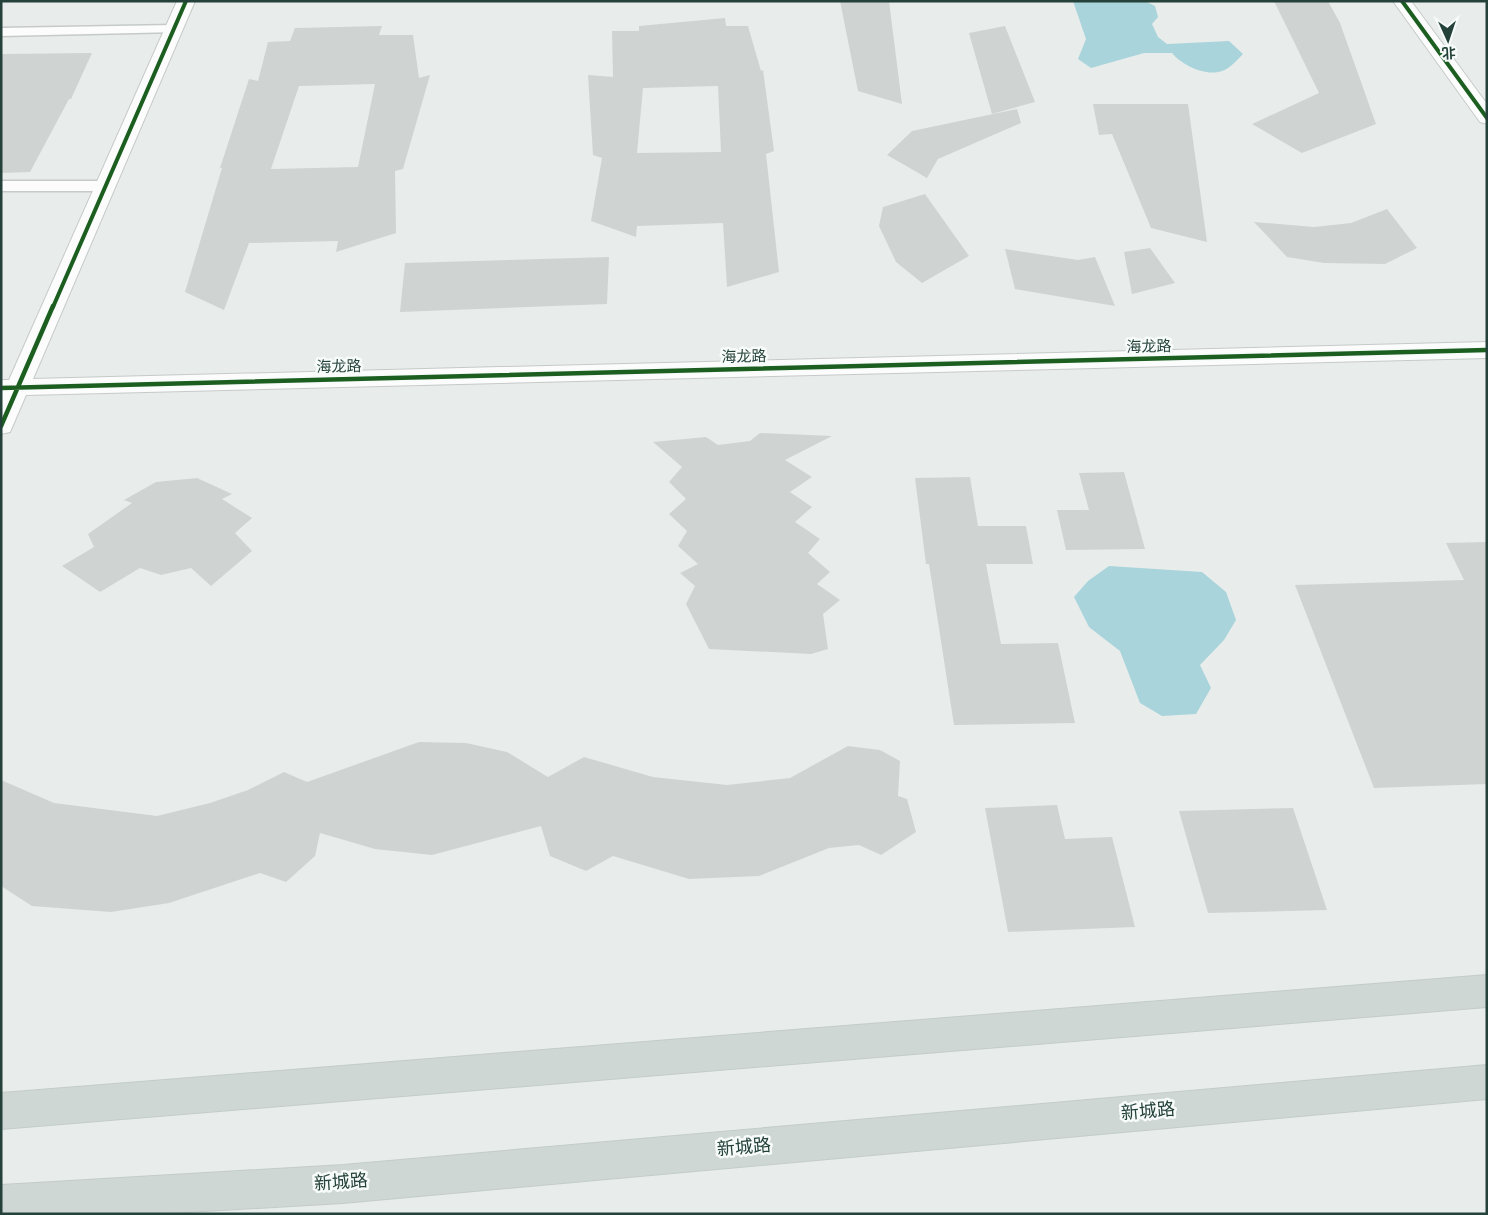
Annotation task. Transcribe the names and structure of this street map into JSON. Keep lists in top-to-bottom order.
{
  "streets": {
    "main road": ["新城路"],
    "street": ["海龙路"]
  },
  "north": "bottom"
}
